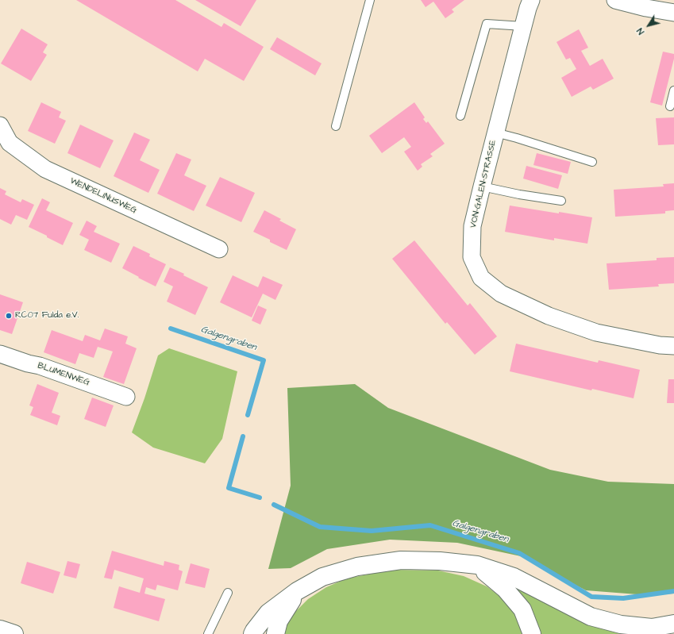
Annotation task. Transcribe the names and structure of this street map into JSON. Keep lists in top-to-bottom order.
{
  "streets": {
    "street": ["VON-GALEN-STRASSE", "WENDELINUSWEG", "BLUMENWEG"]
  },
  "water": ["Galgengraben"],
  "places": ["RC07 Fulda e.V."],
  "north": "bottom left"
}
